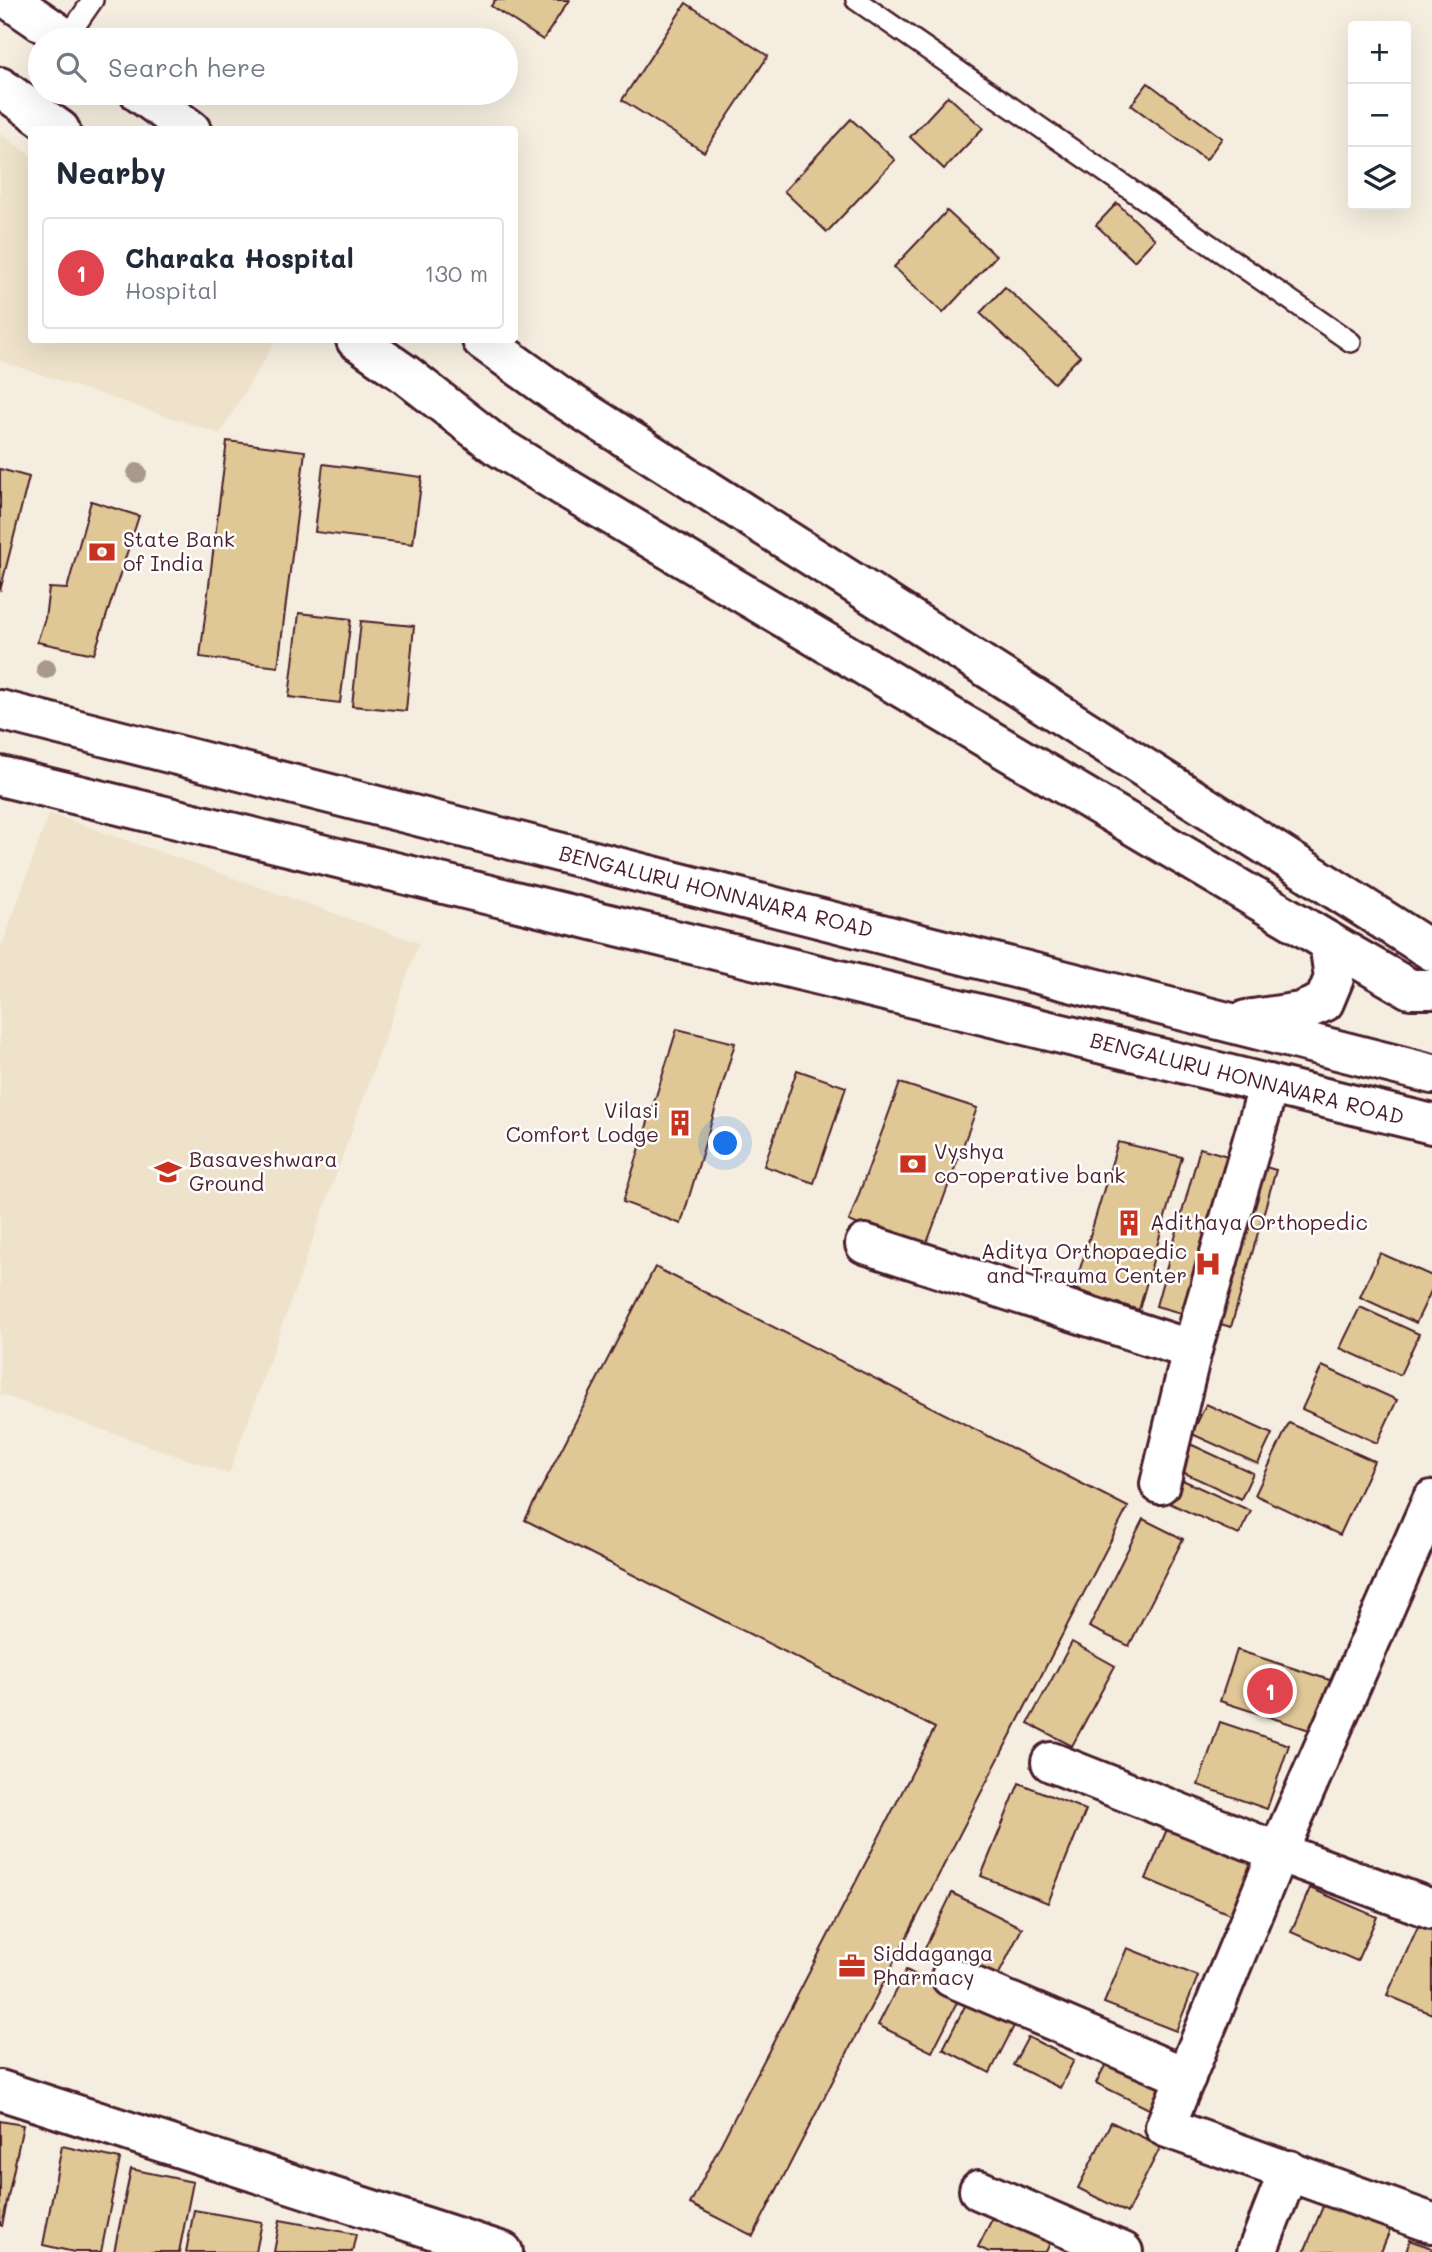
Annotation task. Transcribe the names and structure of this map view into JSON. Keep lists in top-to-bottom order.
{
  "streets": {
    "main road": ["BENGALURU HONNAVARA ROAD"]
  },
  "places": {
    "bank": ["State Bank of India", "Vyshya co-operative bank"],
    "building": ["Vilasi Comfort Lodge", "Adithaya Orthopedic"],
    "school or university": ["Basaveshwara Ground"],
    "hospital": ["Aditya Orthopaedic and Trauma Center"],
    "office": ["Siddaganga Pharmacy"]
  },
  "page": {
    "map_buttons": ["+", "−"],
    "search": "Search here",
    "heading": "Nearby",
    "list": [
      {
        "mark": "1",
        "name": "Charaka Hospital",
        "note": "Hospital",
        "value": "130 m"
      }
    ],
    "pins": "1"
  }
}
